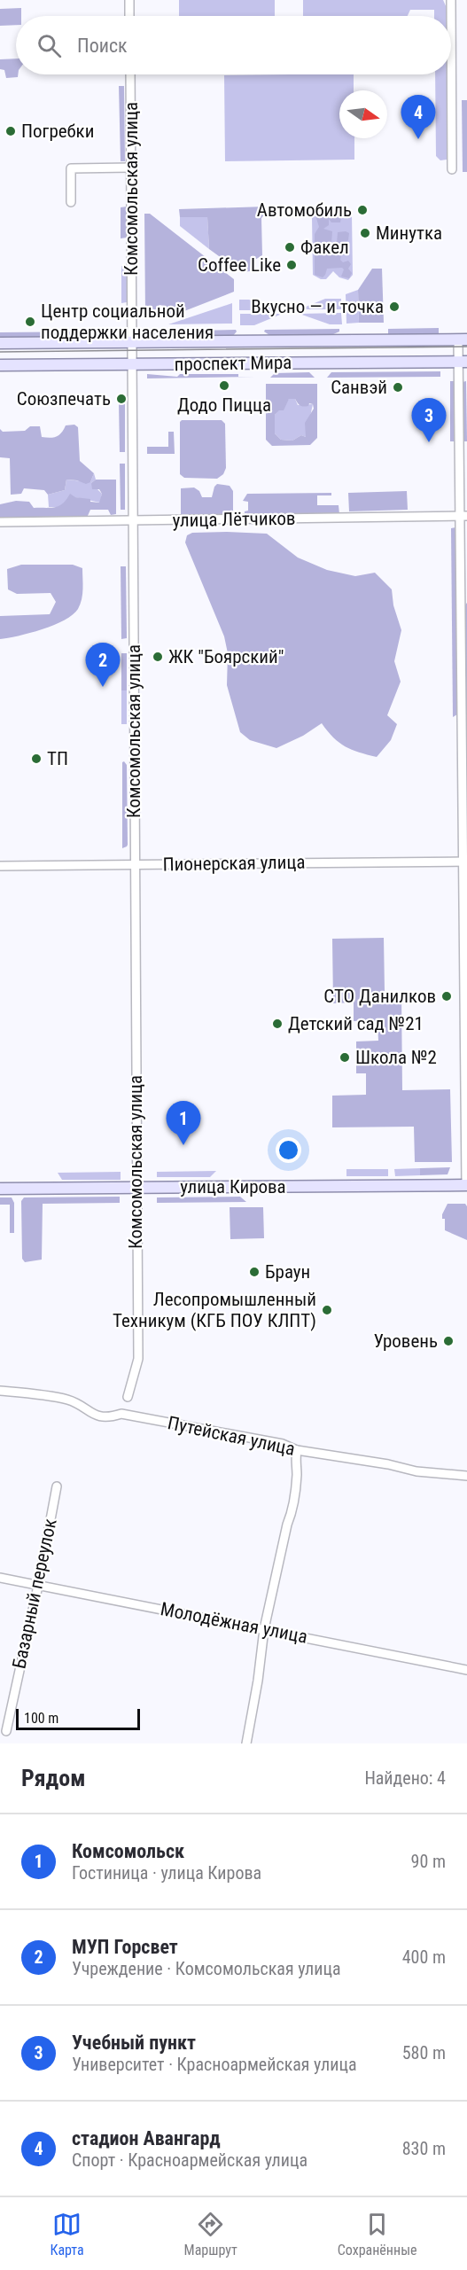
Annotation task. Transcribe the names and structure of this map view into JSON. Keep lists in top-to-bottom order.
{
  "streets": {
    "main road": ["проспект Мира", "улица Кирова"],
    "street": [
      "Комсомольская улица",
      "улица Лётчиков",
      "Пионерская улица",
      "Путейская улица",
      "Базарный переулок",
      "Молодёжная улица"
    ]
  },
  "crossings": [
    ["Комсомольская улица", "проспект Мира"],
    ["Комсомольская улица", "улица Лётчиков"],
    ["Комсомольская улица", "Пионерская улица"],
    ["Комсомольская улица", "улица Кирова"],
    ["Базарный переулок", "Молодёжная улица"]
  ],
  "places": [
    "Погребки",
    "Автомобиль",
    "Минутка",
    "Факел",
    "Coffee Like",
    "Вкусно — и точка",
    "Центр социальной поддержки населения",
    "Додо Пицца",
    "Санвэй",
    "Союзпечать",
    "ЖК \"Боярский\"",
    "ТП",
    "СТО Данилков",
    "Детский сад №21",
    "Школа №2",
    "Браун",
    "Лесопромышленный Техникум (КГБ ПОУ КЛПТ)",
    "Уровень"
  ],
  "scale_bar": "100 m",
  "north": "right",
  "page": {
    "search": "Поиск",
    "pins": [
      "4",
      "3",
      "2",
      "1"
    ],
    "scale": "100 m",
    "heading": ["Рядом", "Найдено: 4"],
    "list": [
      {
        "mark": "1",
        "name": "Комсомольск",
        "note": "Гостиница · улица Кирова",
        "value": "90 m"
      },
      {
        "mark": "2",
        "name": "МУП Горсвет",
        "note": "Учреждение · Комсомольская улица",
        "value": "400 m"
      },
      {
        "mark": "3",
        "name": "Учебный пункт",
        "note": "Университет · Красноармейская улица",
        "value": "580 m"
      },
      {
        "mark": "4",
        "name": "стадион Авангард",
        "note": "Спорт · Красноармейская улица",
        "value": "830 m"
      }
    ],
    "nav": ["Карта", "Маршрут", "Сохранённые"]
  }
}
